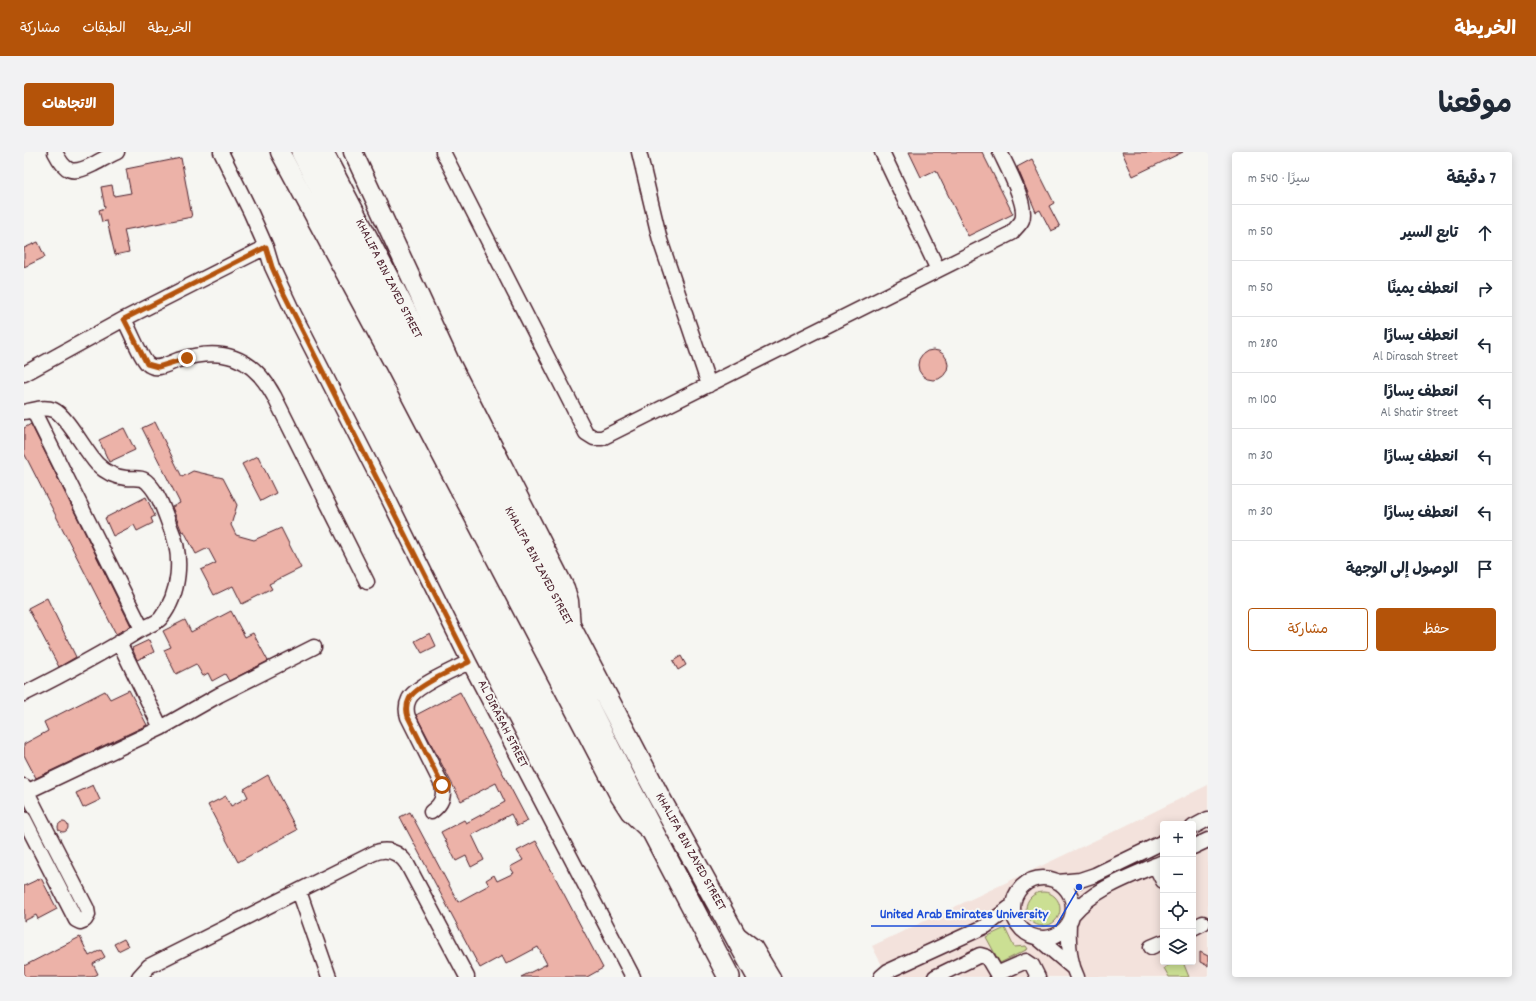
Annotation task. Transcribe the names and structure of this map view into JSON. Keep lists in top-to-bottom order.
{
  "streets": {
    "highway": ["KHALIFA BIN ZAYED STREET"],
    "street": ["AL DIRASAH STREET"]
  },
  "places": ["United Arab Emirates University"],
  "page": {
    "header": "الخريطة",
    "nav": ["الخريطة", "الطبقات", "مشاركة"],
    "title": "موقعنا",
    "buttons": [
      "الاتجاهات",
      ["حفظ", "مشاركة"]
    ],
    "heading": ["7 دقيقة", "سيرًا · 540 m"],
    "list": [
      ["تابع السير", "50 m"],
      ["انعطف يمينًا", "50 m"],
      ["انعطف يسارًا", "Al Dirasah Street", "280 m"],
      ["انعطف يسارًا", "Al Shatir Street", "100 m"],
      ["انعطف يسارًا", "30 m"],
      ["انعطف يسارًا", "30 m"],
      "الوصول إلى الوجهة"
    ],
    "map_buttons": ["+", "−"]
  }
}
